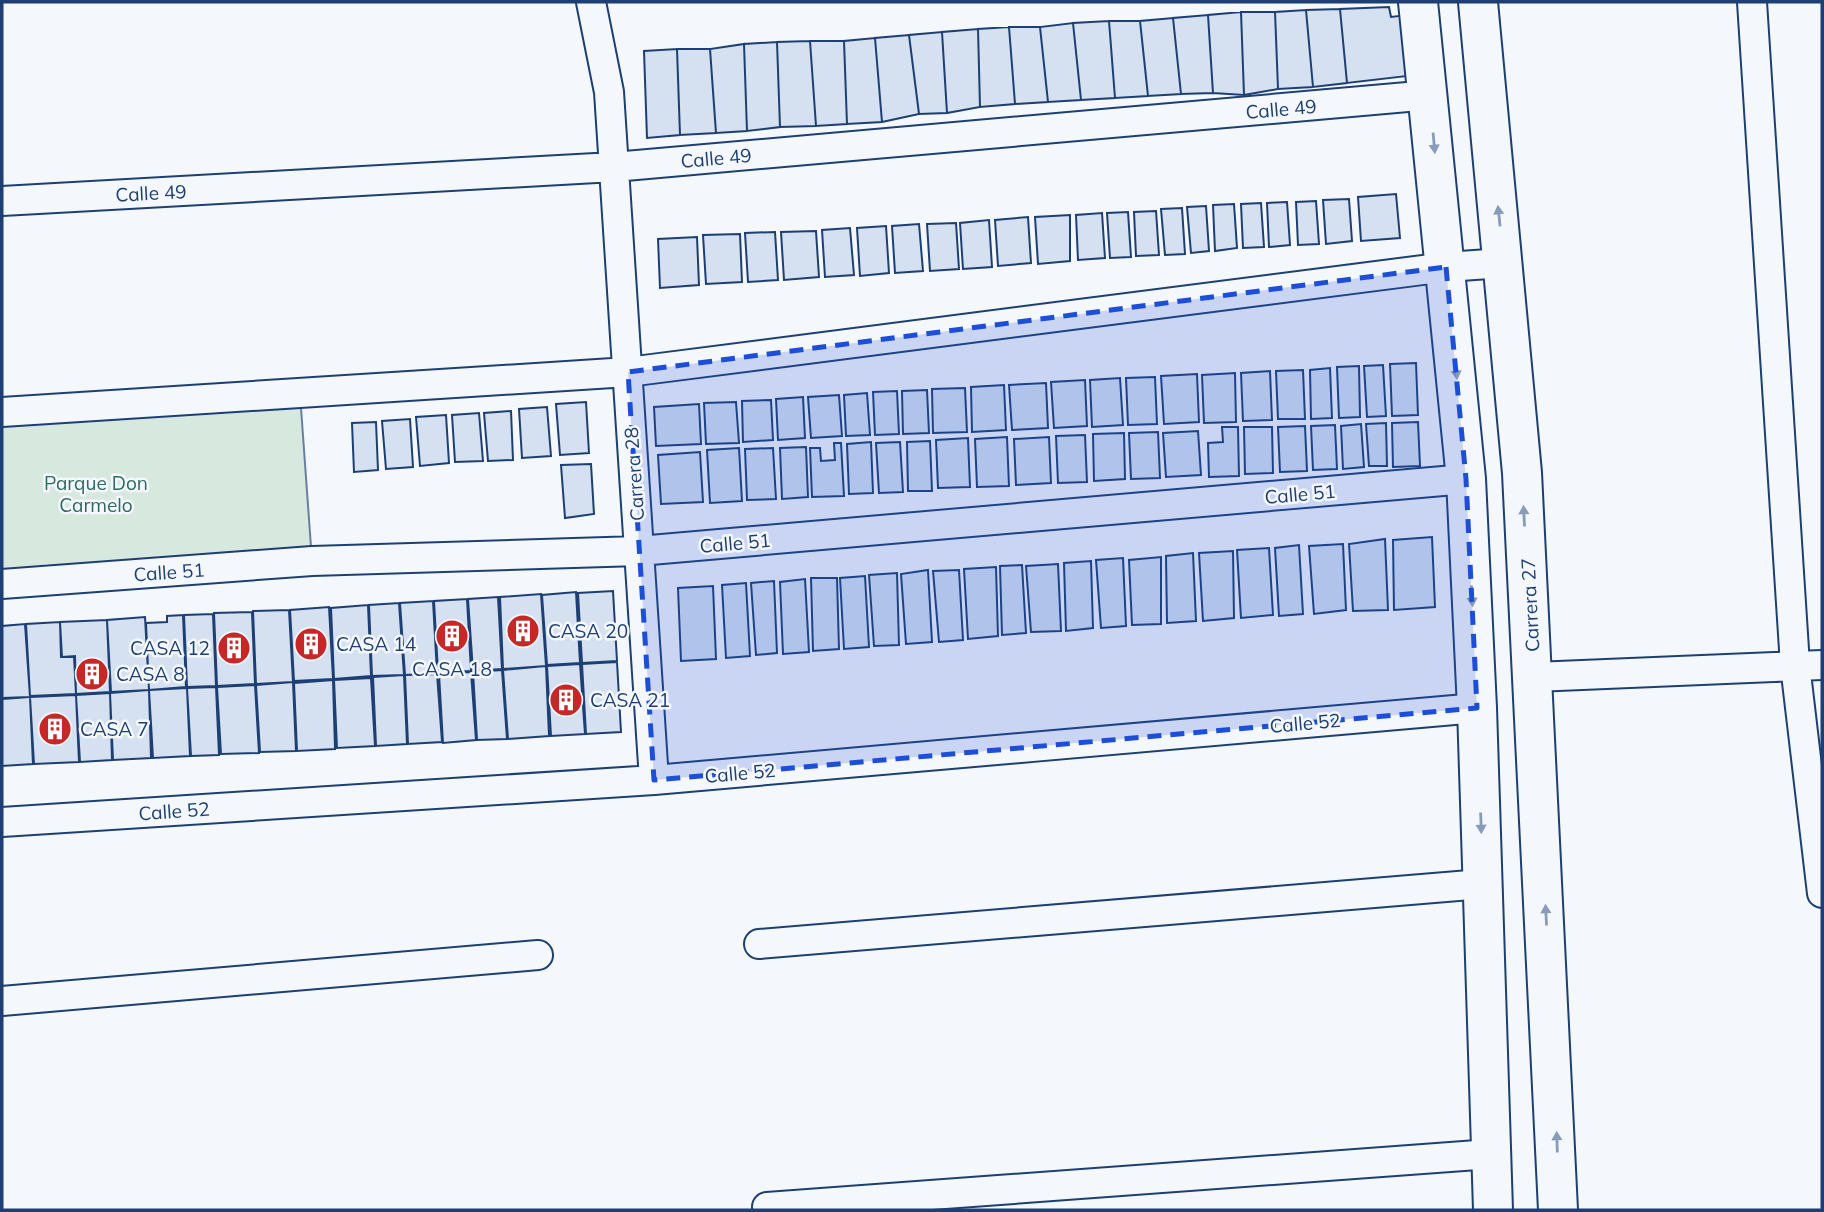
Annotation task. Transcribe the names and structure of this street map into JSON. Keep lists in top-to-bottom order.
{
  "streets": {
    "street": [
      "Calle 49",
      "Carrera 28",
      "Calle 51",
      "Carrera 27",
      "Calle 52"
    ]
  },
  "crossings": [
    ["Calle 49", "Carrera 28"],
    ["Carrera 28", "Calle 51"],
    ["Carrera 28", "Calle 52"]
  ],
  "parks": ["Parque Don Carmelo"],
  "places": {
    "building": [
      "CASA 20",
      "CASA 18",
      "CASA 14",
      "CASA 12",
      "CASA 8",
      "CASA 21",
      "CASA 7"
    ]
  }
}
